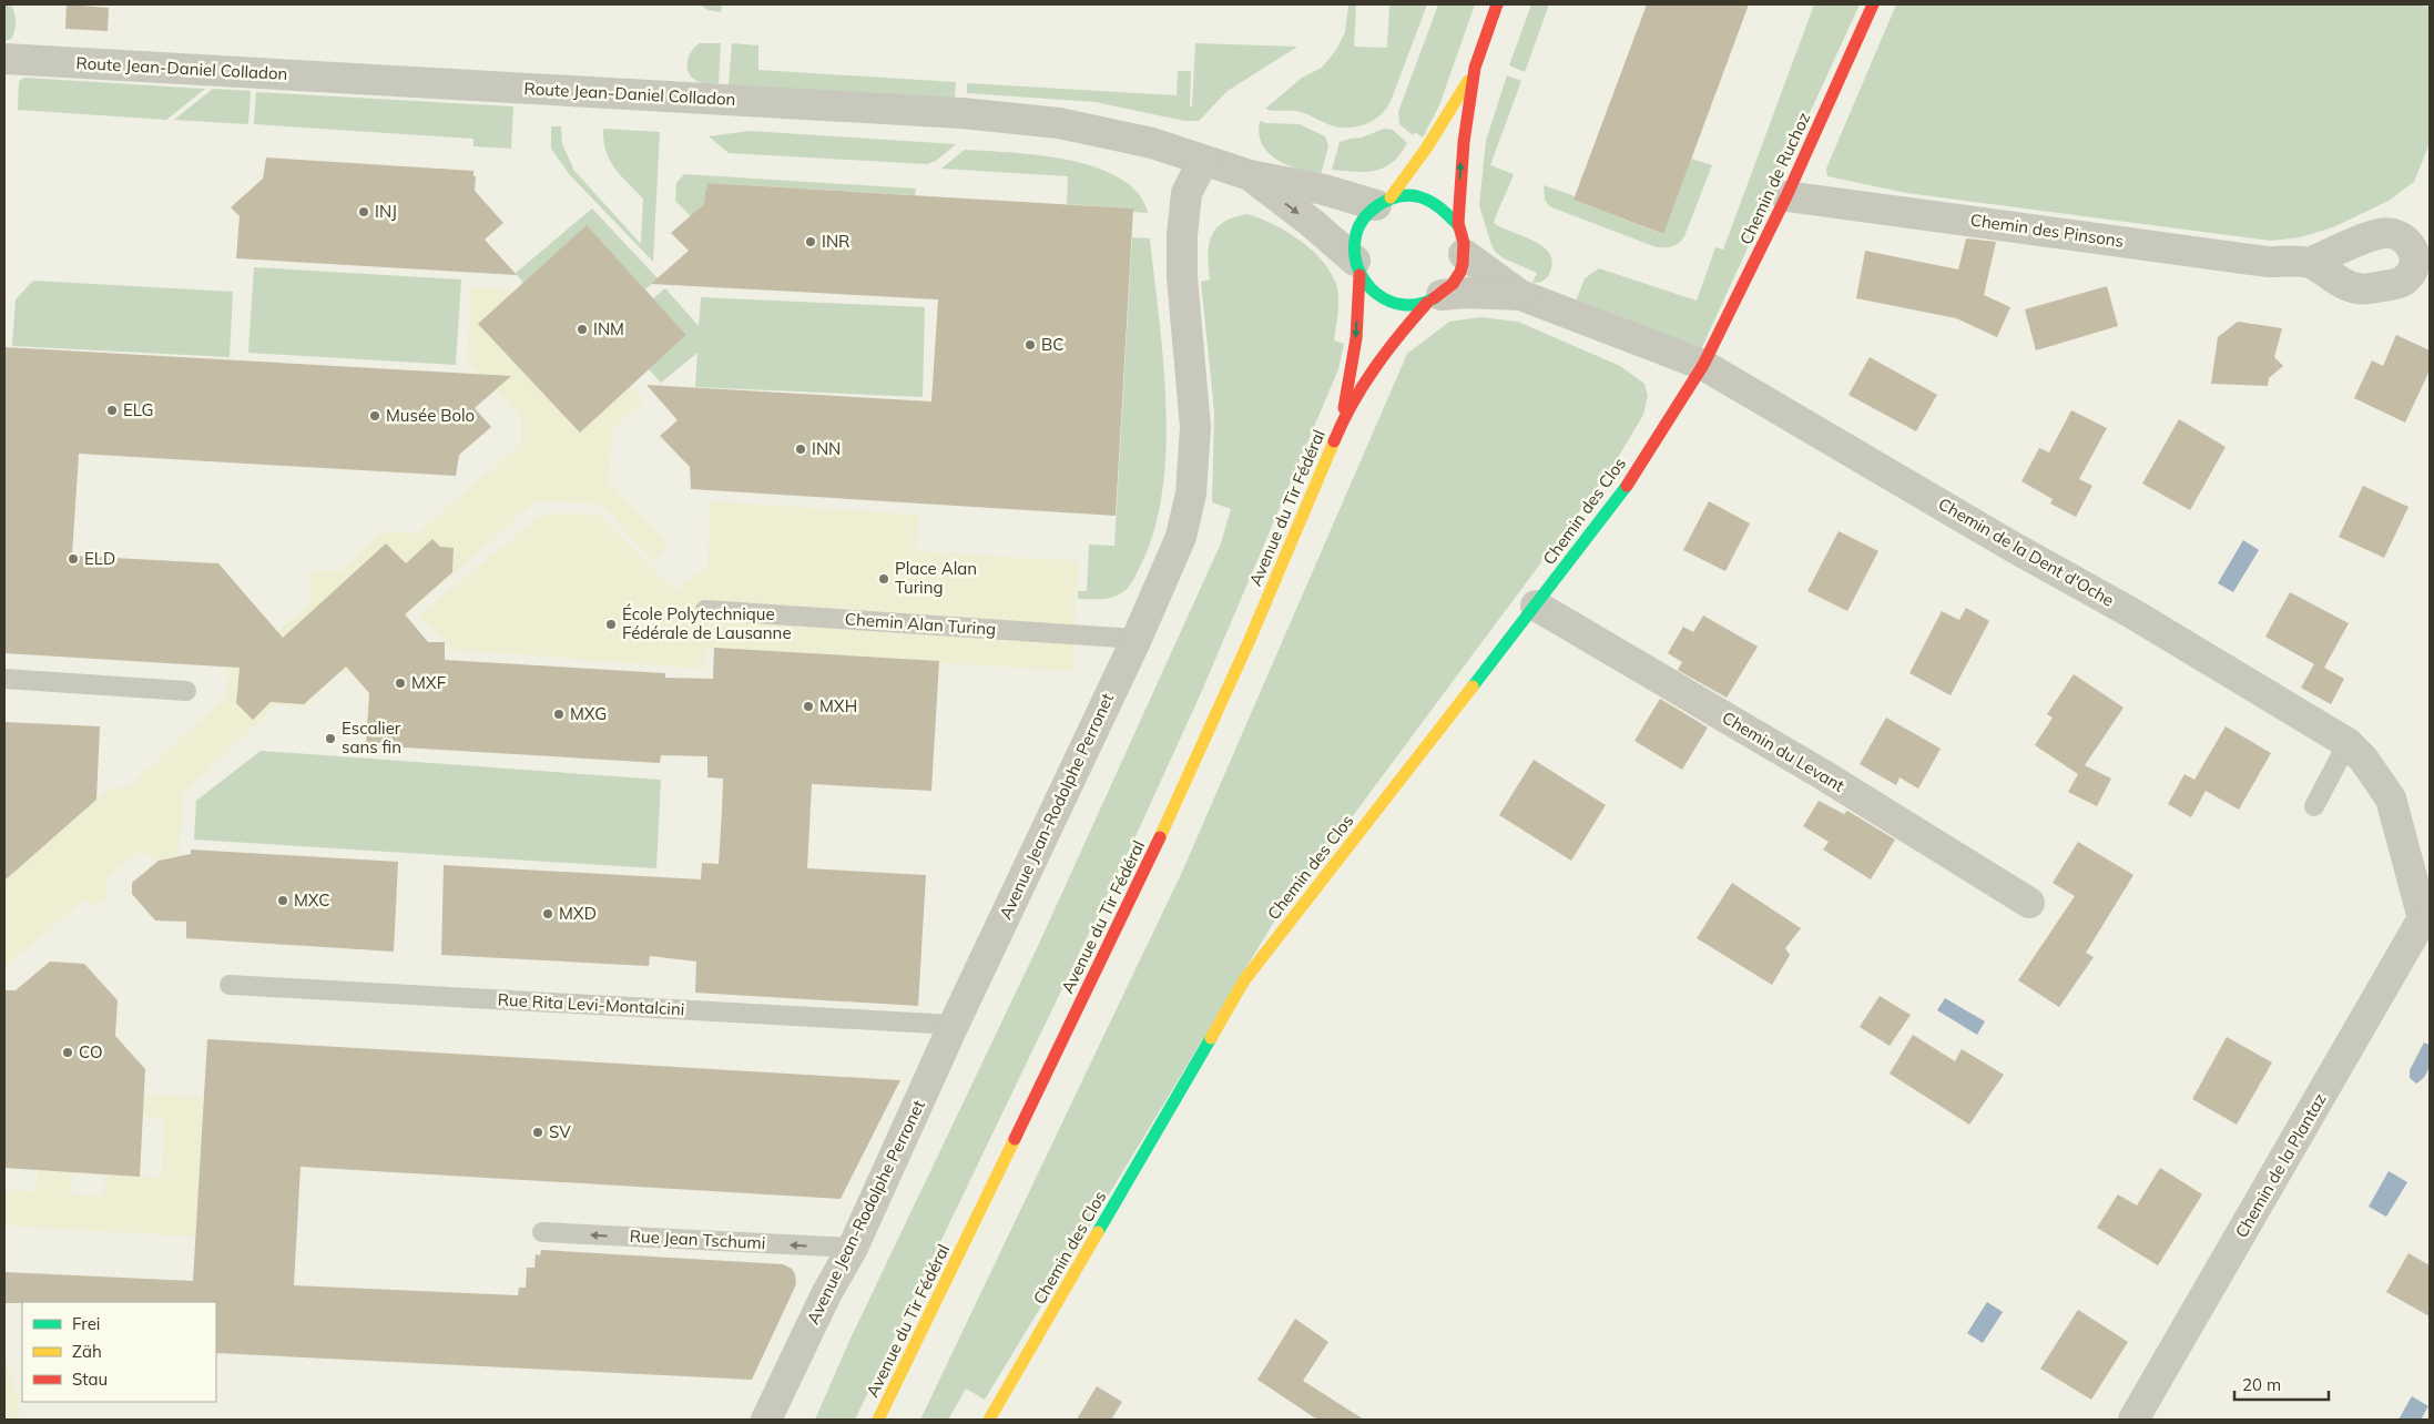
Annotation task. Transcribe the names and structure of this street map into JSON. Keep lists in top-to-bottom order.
{
  "streets": {
    "main road": ["Chemin de Ruchoz", "Avenue du Tir Fédéral", "Chemin des Clos"],
    "street": [
      "Route Jean-Daniel Colladon",
      "Chemin des Pinsons",
      "Chemin de la Dent d'Oche",
      "Chemin du Levant",
      "Avenue Jean-Rodolphe Perronet",
      "Chemin de la Plantaz"
    ],
    "lane": ["Chemin Alan Turing", "Rue Rita Levi-Montalcini", "Rue Jean Tschumi"]
  },
  "crossings": [
    ["Route Jean-Daniel Colladon", "Avenue du Tir Fédéral"],
    ["Route Jean-Daniel Colladon", "Chemin de la Dent d'Oche"],
    ["Route Jean-Daniel Colladon", "Avenue Jean-Rodolphe Perronet"],
    ["Chemin de Ruchoz", "Chemin des Pinsons"],
    ["Chemin de Ruchoz", "Chemin des Clos"],
    ["Chemin de Ruchoz", "Chemin de la Dent d'Oche"],
    ["Avenue du Tir Fédéral", "Chemin de la Dent d'Oche"],
    ["Chemin des Clos", "Chemin de la Dent d'Oche"],
    ["Chemin des Clos", "Chemin du Levant"],
    ["Chemin de la Dent d'Oche", "Chemin de la Plantaz"],
    ["Chemin Alan Turing", "Avenue Jean-Rodolphe Perronet"],
    ["Avenue Jean-Rodolphe Perronet", "Rue Rita Levi-Montalcini"],
    ["Avenue Jean-Rodolphe Perronet", "Rue Jean Tschumi"]
  ],
  "one_way": ["Rue Jean Tschumi"],
  "places": [
    "INJ",
    "INR",
    "INM",
    "BC",
    "ELG",
    "Musée Bolo",
    "INN",
    "ELD",
    "Place Alan Turing",
    "École Polytechnique Fédérale de Lausanne",
    "MXF",
    "MXH",
    "MXG",
    "Escalier sans fin",
    "MXC",
    "MXD",
    "CO",
    "SV"
  ],
  "legend": ["Frei", "Zäh", "Stau"],
  "scale_bar": "20 m"
}
